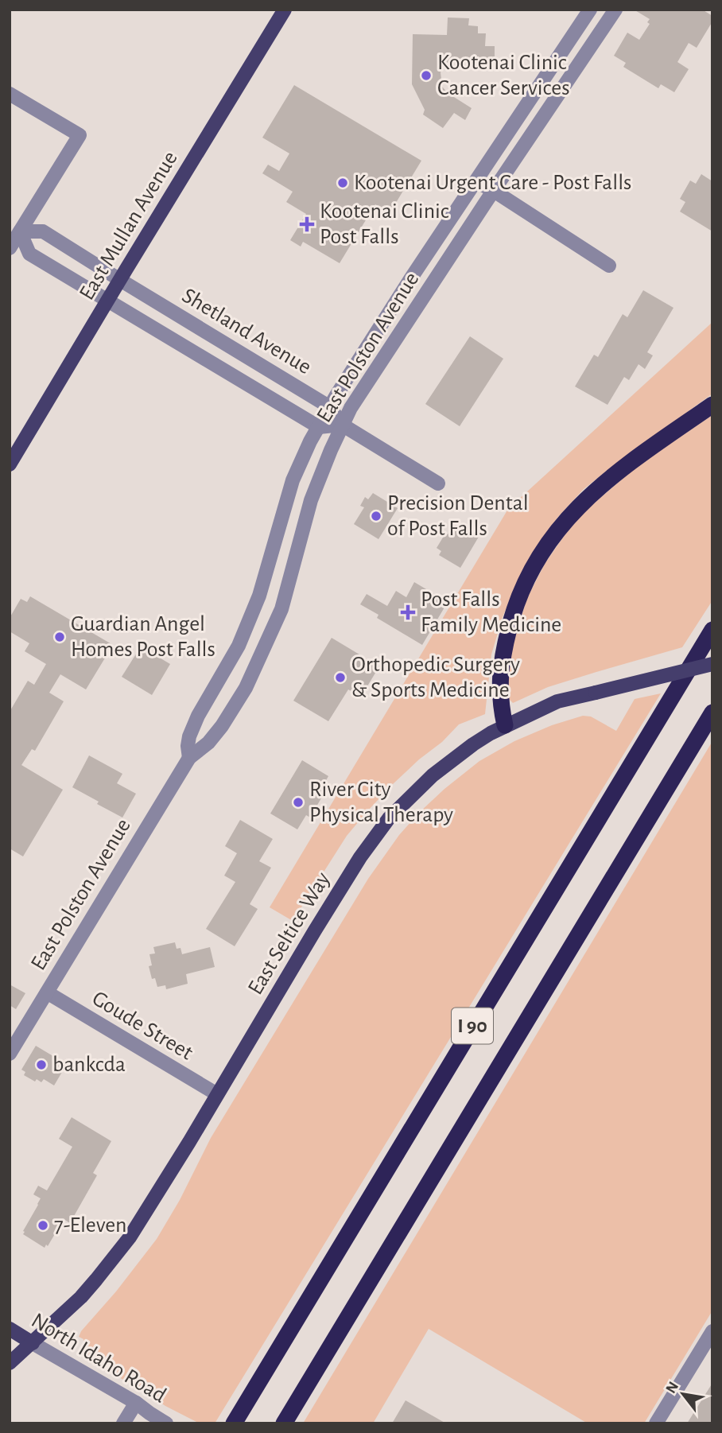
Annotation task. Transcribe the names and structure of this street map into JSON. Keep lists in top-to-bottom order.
{
  "streets": {
    "highway": ["I 90"],
    "main road": ["East Mullan Avenue", "East Seltice Way", "North Idaho Road"],
    "street": ["Shetland Avenue", "East Polston Avenue", "Goude Street"]
  },
  "crossings": [
    ["East Mullan Avenue", "Shetland Avenue"],
    ["Shetland Avenue", "East Polston Avenue"],
    ["East Polston Avenue", "Goude Street"],
    ["East Seltice Way", "Goude Street"],
    ["East Seltice Way", "North Idaho Road"]
  ],
  "places": {
    "other": [
      "Kootenai Clinic Cancer Services",
      "Kootenai Urgent Care - Post Falls",
      "Precision Dental of Post Falls",
      "Guardian Angel Homes Post Falls",
      "Orthopedic Surgery & Sports Medicine",
      "River City Physical Therapy",
      "bankcda",
      "7-Eleven"
    ],
    "health": ["Kootenai Clinic Post Falls", "Post Falls Family Medicine"]
  },
  "north": "top left"
}
